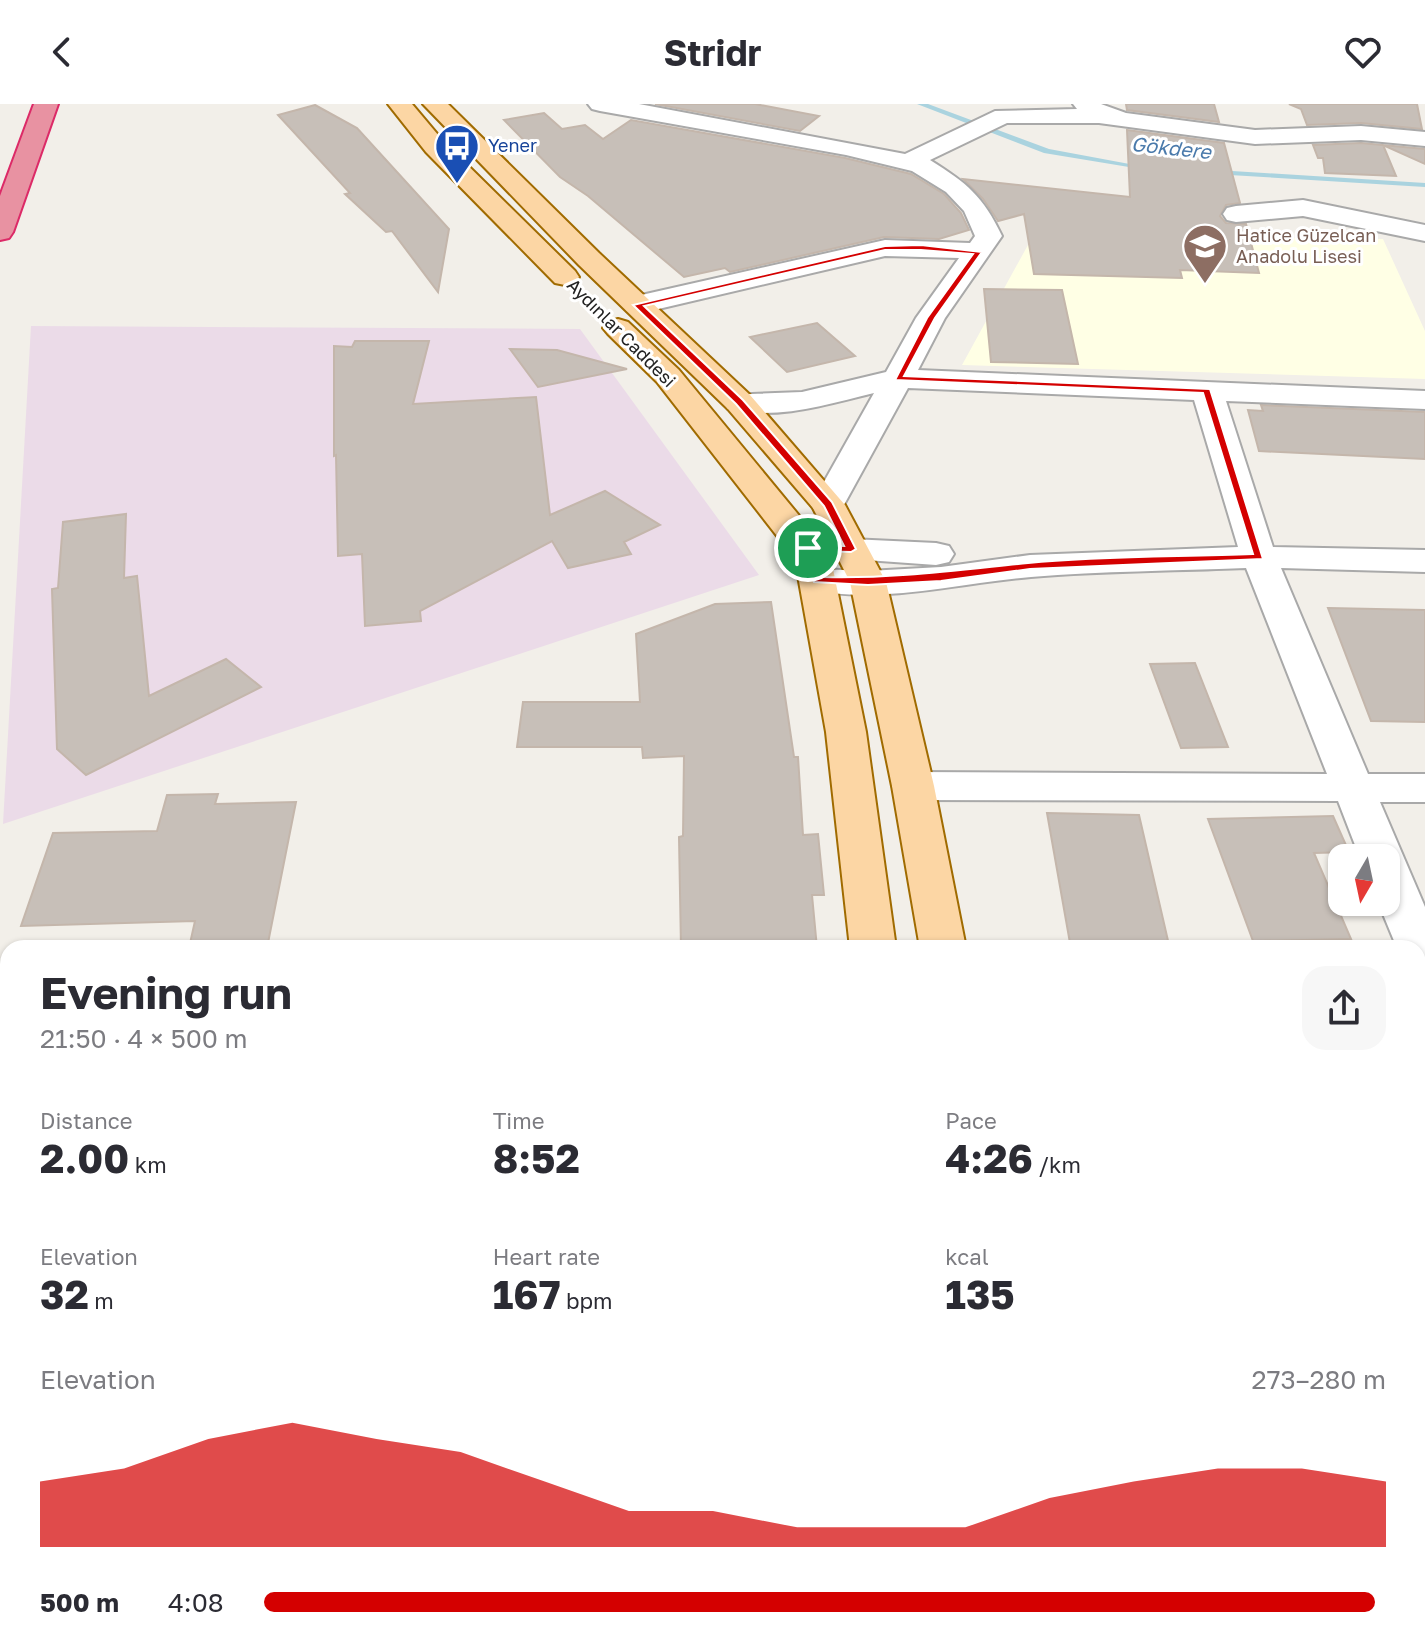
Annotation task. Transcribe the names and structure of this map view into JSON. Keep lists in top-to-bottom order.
{
  "streets": {
    "main road": ["Aydınlar Caddesi"]
  },
  "water": ["Gökdere"],
  "places": {
    "bus stop": ["Yener"],
    "school or university": ["Hatice Güzelcan Anadolu Lisesi"]
  },
  "north": "bottom",
  "page": {
    "header": "Stridr",
    "heading": ["Evening run", "21:50 · 4 × 500 m"],
    "stats": [
      ["Distance", "2.00 km"],
      ["Time", "8:52"],
      ["Pace", "4:26 /km"],
      ["Elevation", "32 m"],
      ["Heart rate", "167 bpm"],
      ["kcal", "135"]
    ],
    "chart": ["Elevation", "273–280 m"],
    "list": [
      {
        "name": "500 m",
        "note": "4:08"
      }
    ]
  }
}
